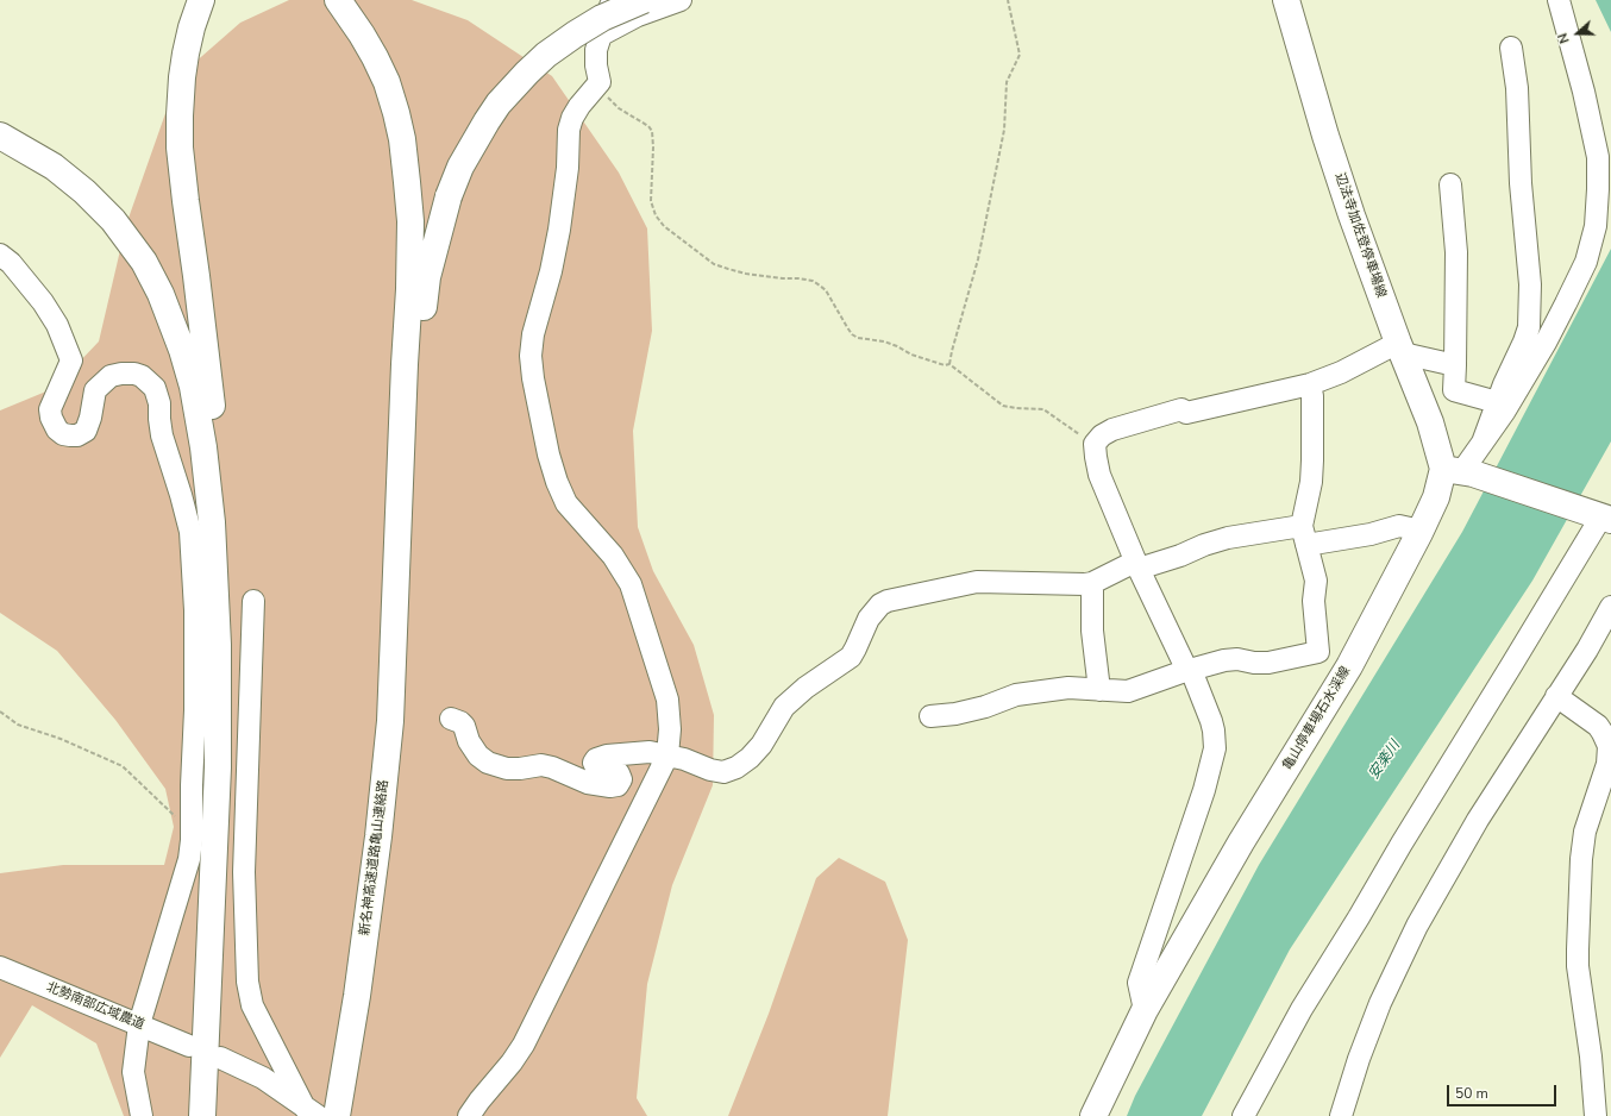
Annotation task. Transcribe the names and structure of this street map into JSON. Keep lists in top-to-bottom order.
{
  "streets": {
    "main road": ["辺法寺加佐登停車場線", "亀山停車場石水渓線", "新名神高速道路亀山連絡路"],
    "street": ["北勢南部広域農道"]
  },
  "crossings": [
    ["辺法寺加佐登停車場線", "亀山停車場石水渓線"]
  ],
  "water": ["安楽川"],
  "scale_bar": "50 m",
  "north": "left"
}
